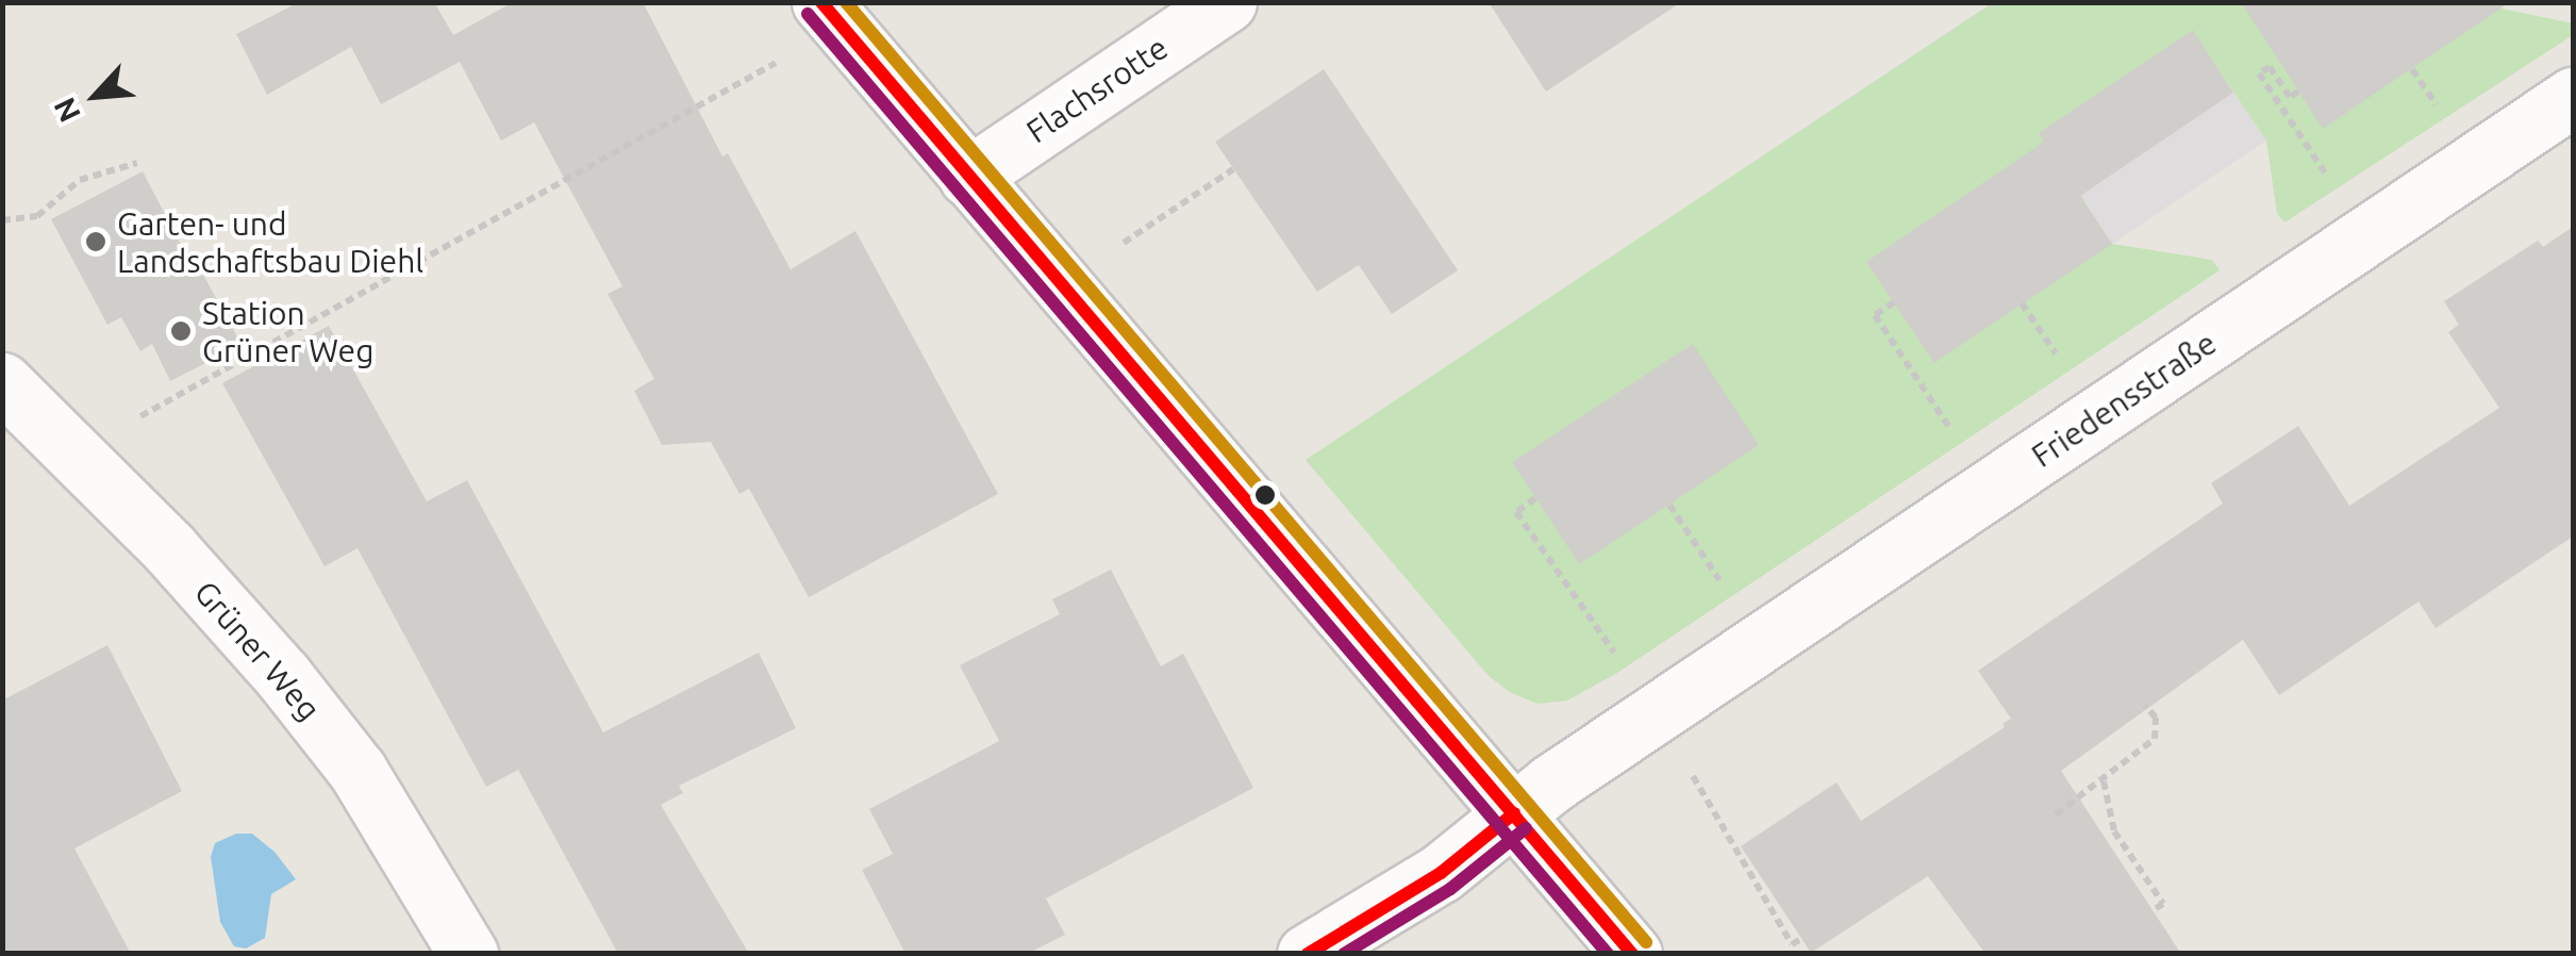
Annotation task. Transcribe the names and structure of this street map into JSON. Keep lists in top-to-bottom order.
{
  "streets": {
    "street": ["Flachsrotte", "Friedensstraße", "Grüner Weg"]
  },
  "places": ["Garten- und Landschaftsbau Diehl", "Station Grüner Weg"],
  "north": "bottom left"
}
